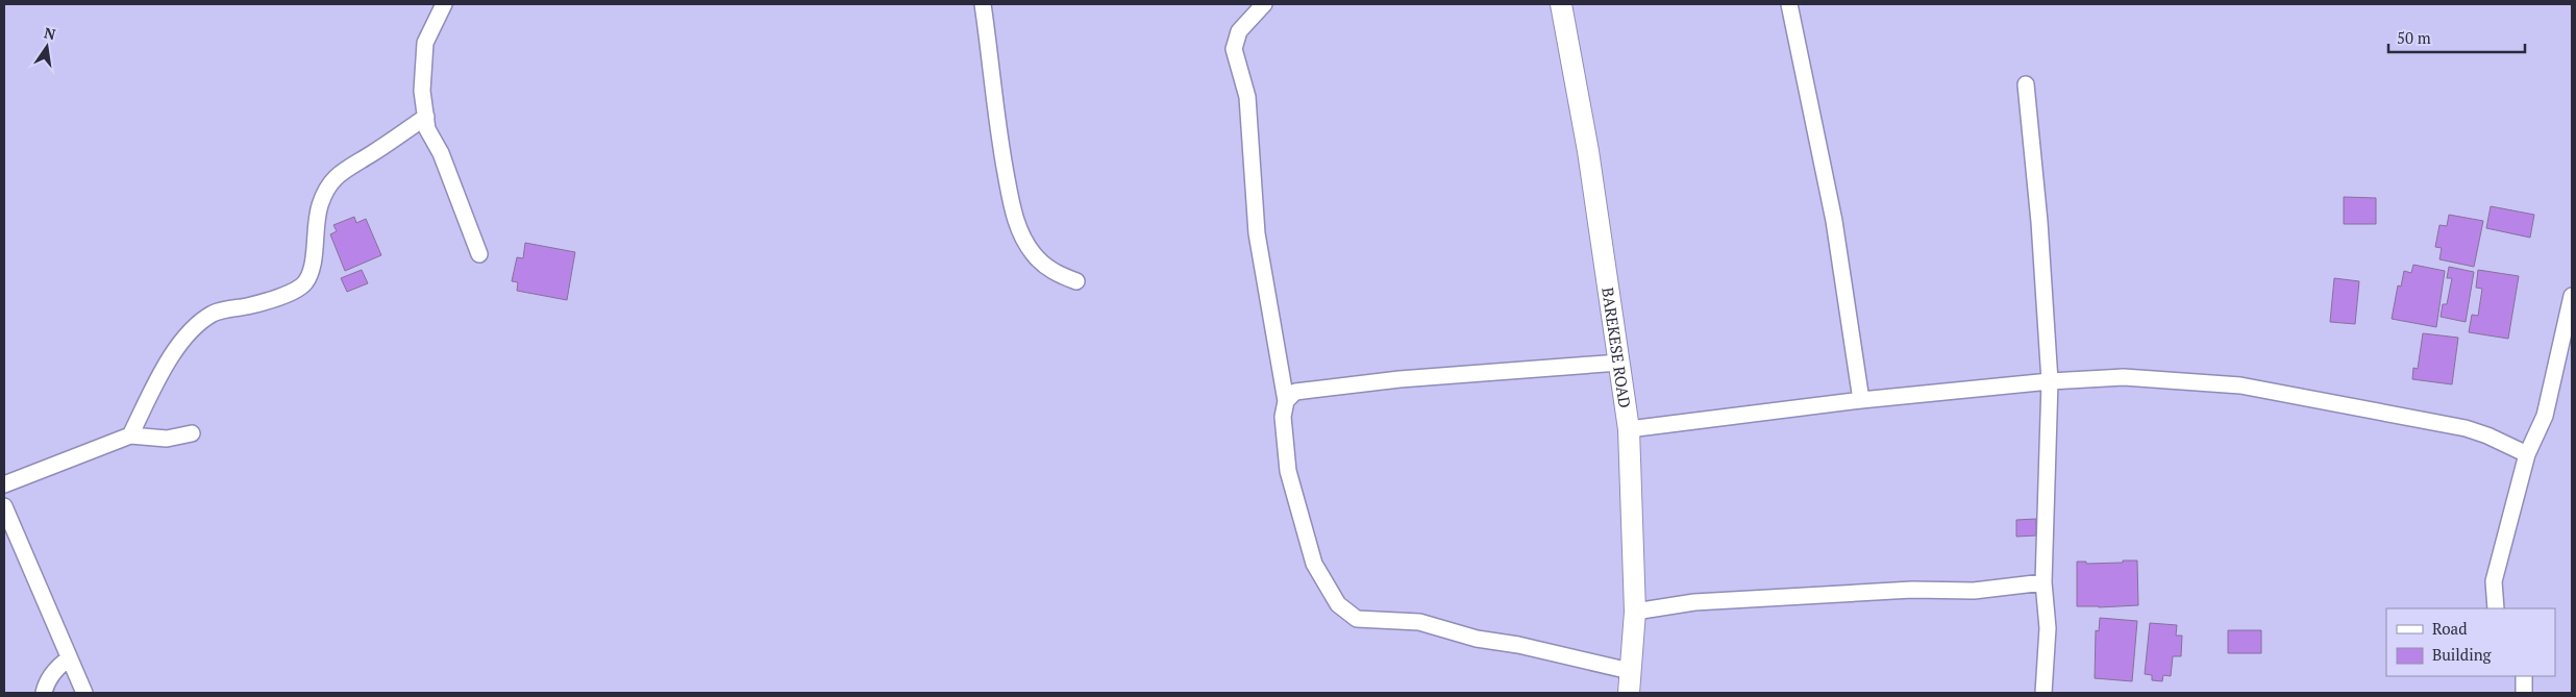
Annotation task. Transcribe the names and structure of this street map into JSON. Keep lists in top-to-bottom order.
{
  "streets": {
    "main road": ["BAREKESE ROAD"]
  },
  "legend": ["Road", "Building"],
  "scale_bar": "50 m",
  "north": "top"
}
